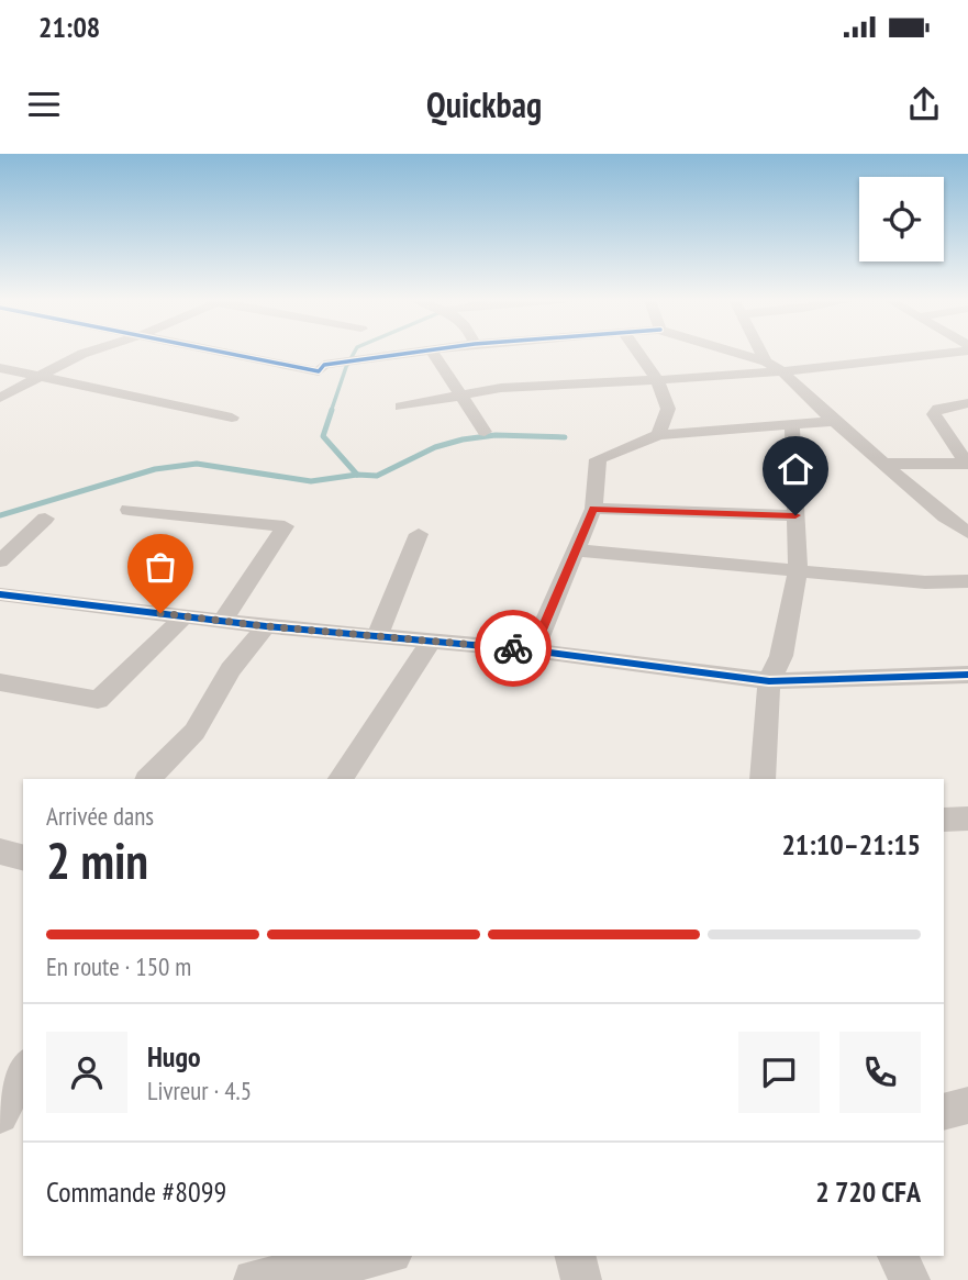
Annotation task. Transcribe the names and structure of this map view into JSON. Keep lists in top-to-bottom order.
{
  "page": {
    "status": "21:08",
    "header": "Quickbag",
    "heading": ["2 min", "Arrivée dans", "21:10–21:15"],
    "panel": [
      "Hugo",
      "Livreur · 4.5",
      "Commande #8099",
      "2 720 CFA"
    ],
    "bar": "En route · 150 m"
  }
}
